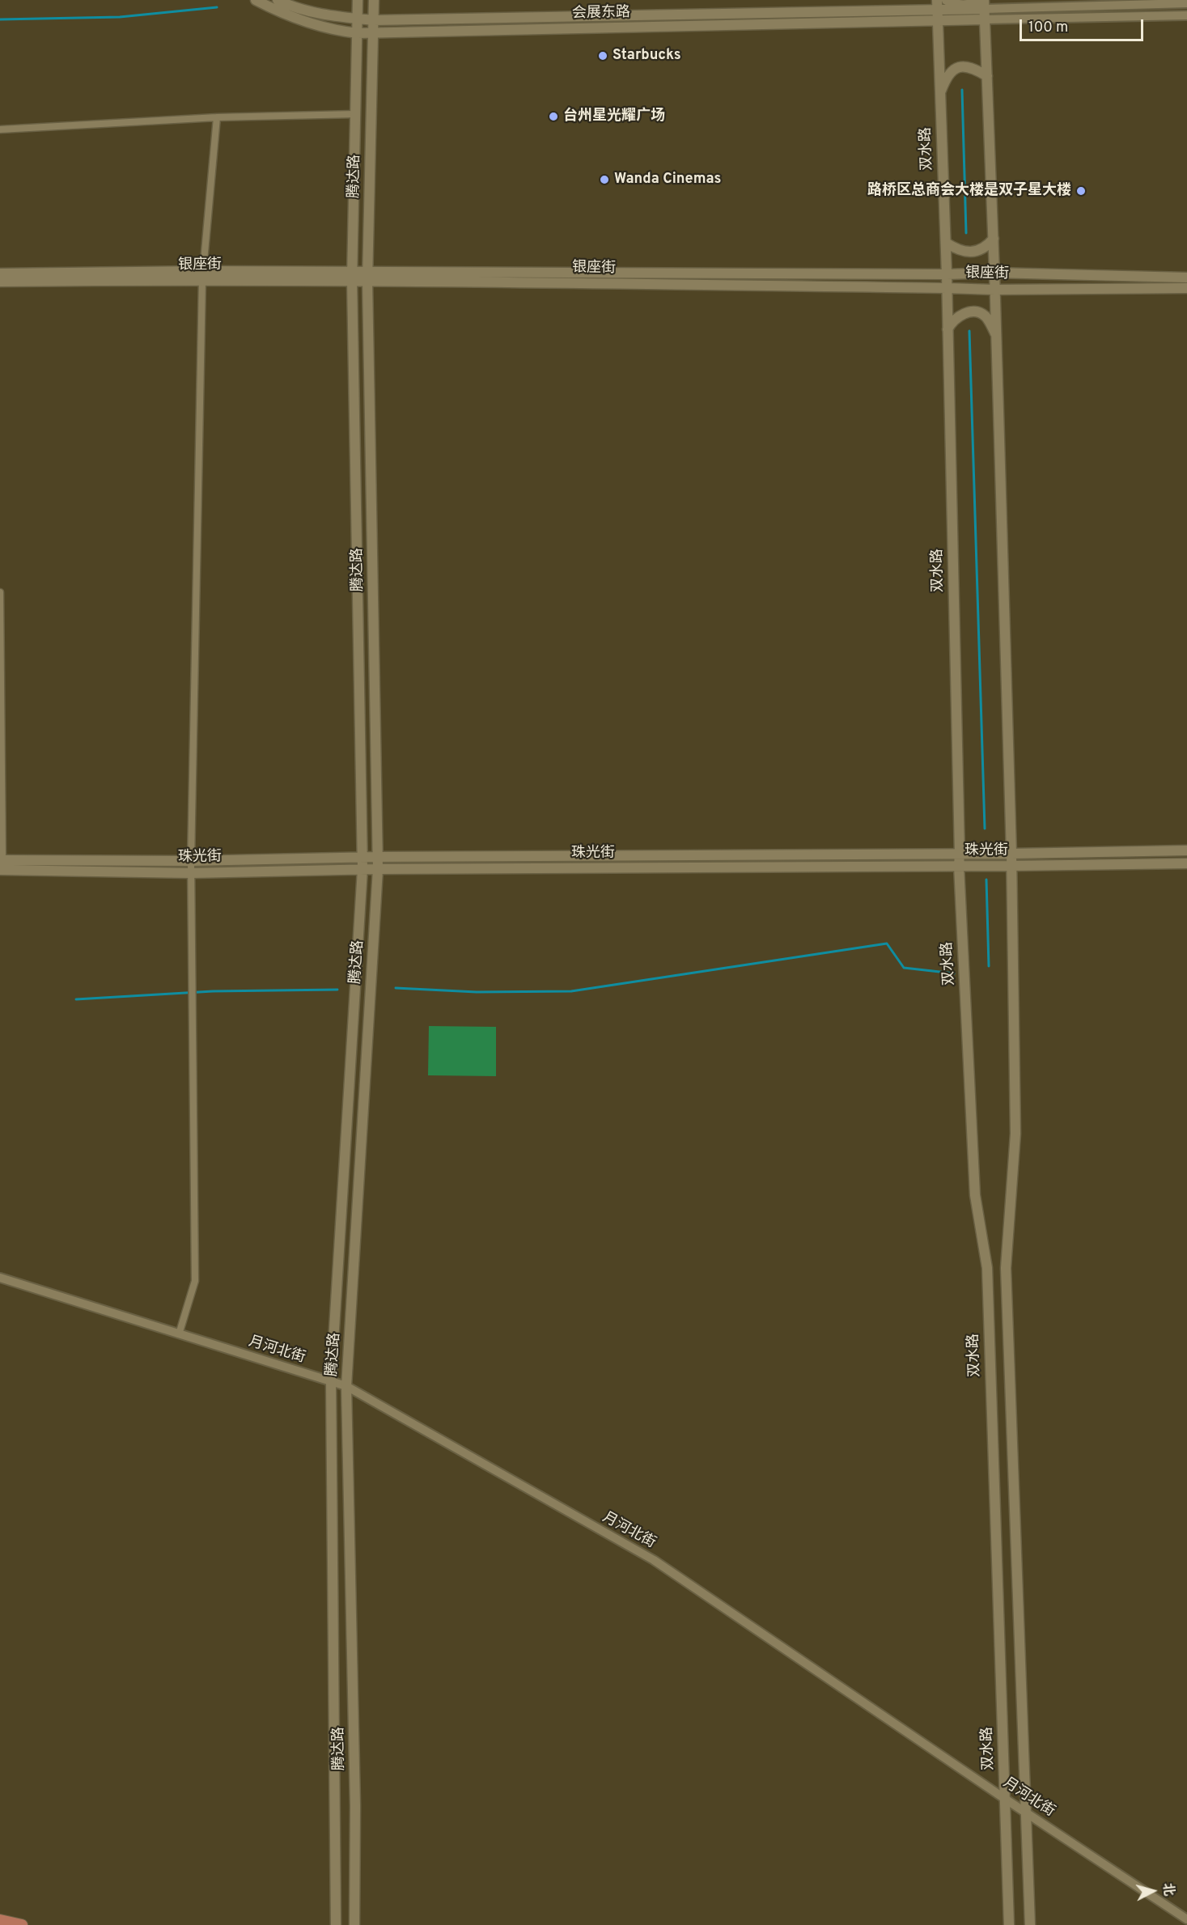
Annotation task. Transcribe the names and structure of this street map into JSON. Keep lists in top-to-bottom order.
{
  "streets": {
    "main road": [
      "会展东路",
      "双水路",
      "腾达路",
      "银座街",
      "珠光街"
    ],
    "street": ["月河北街"]
  },
  "crossings": [
    ["会展东路", "双水路"],
    ["会展东路", "腾达路"],
    ["双水路", "银座街"],
    ["双水路", "珠光街"],
    ["双水路", "月河北街"],
    ["腾达路", "银座街"],
    ["腾达路", "珠光街"],
    ["腾达路", "月河北街"]
  ],
  "places": [
    "Starbucks",
    "台州星光耀广场",
    "Wanda Cinemas",
    "路桥区总商会大楼是双子星大楼"
  ],
  "scale_bar": "100 m",
  "north": "right"
}
